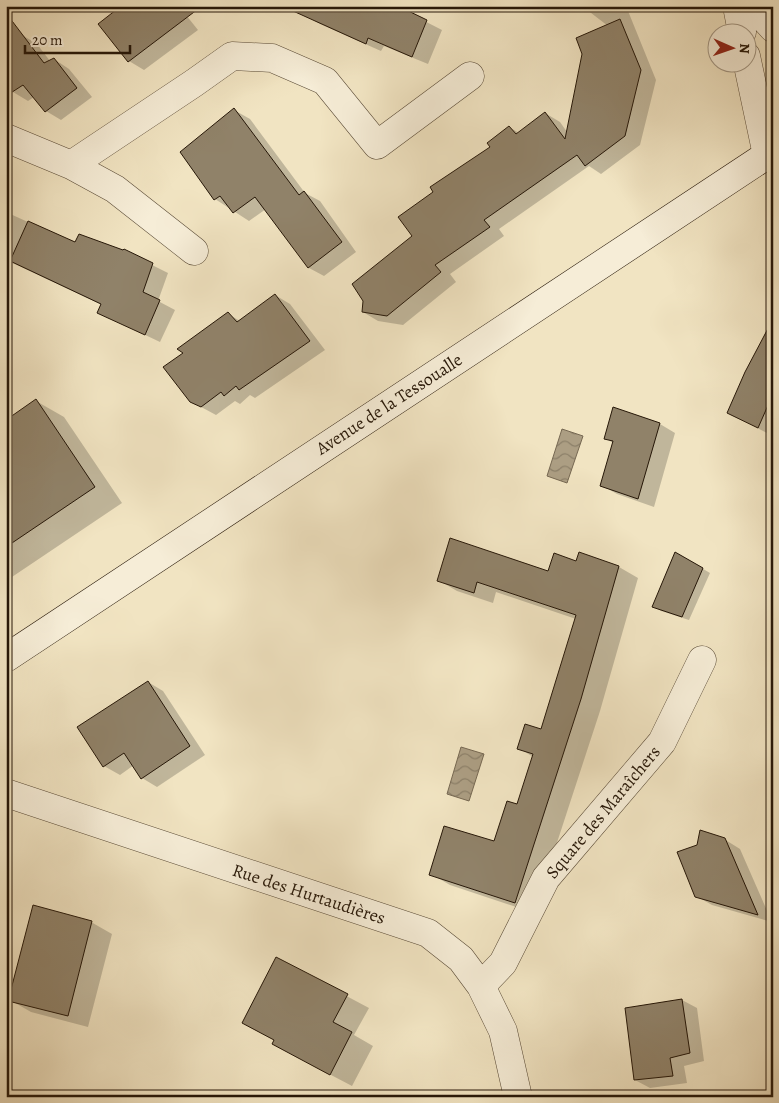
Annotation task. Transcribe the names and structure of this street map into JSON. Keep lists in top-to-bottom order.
{
  "streets": {
    "street": ["Avenue de la Tessoualle", "Square des Maraîchers", "Rue des Hurtaudières"]
  },
  "crossings": [
    ["Square des Maraîchers", "Rue des Hurtaudières"]
  ],
  "scale_bar": "20 m",
  "north": "right"
}
